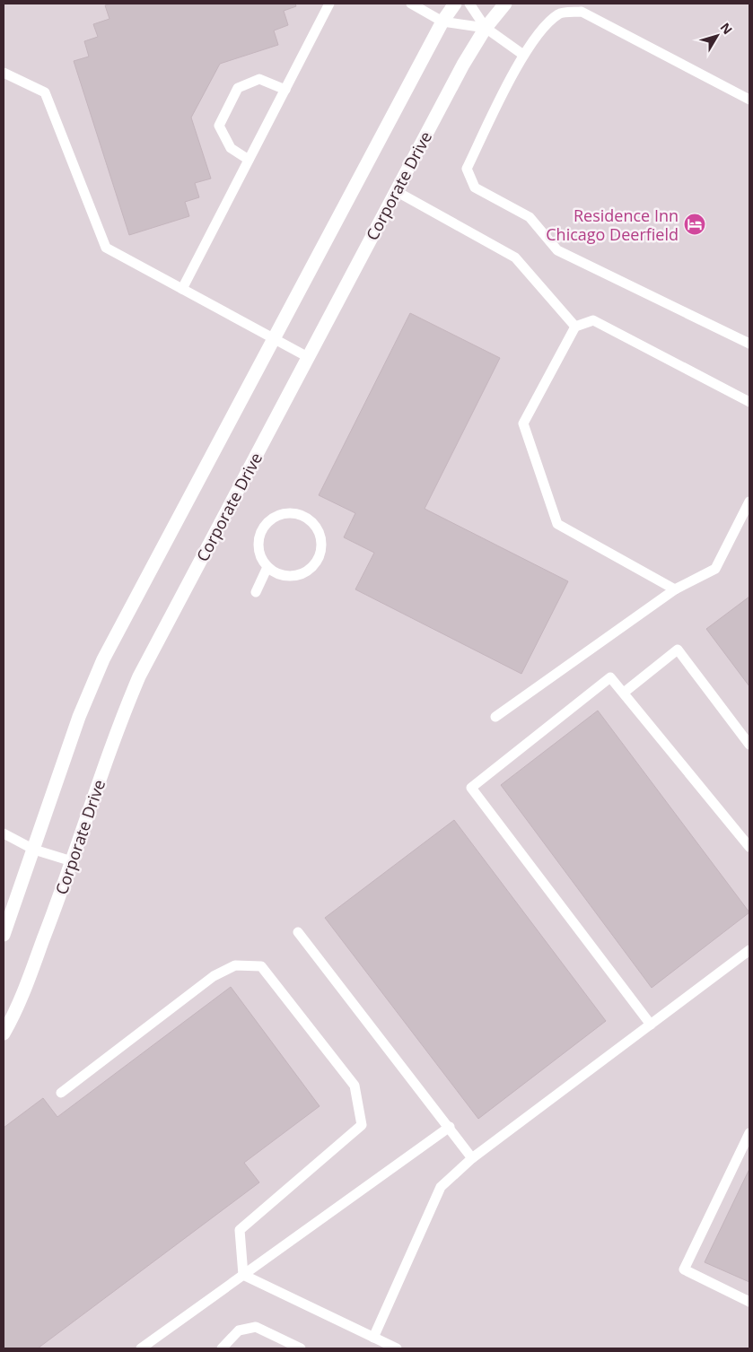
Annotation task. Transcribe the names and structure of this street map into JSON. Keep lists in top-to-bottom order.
{
  "streets": {
    "street": ["Corporate Drive"]
  },
  "places": {
    "hotel": ["Residence Inn Chicago Deerfield"]
  },
  "north": "top right"
}
